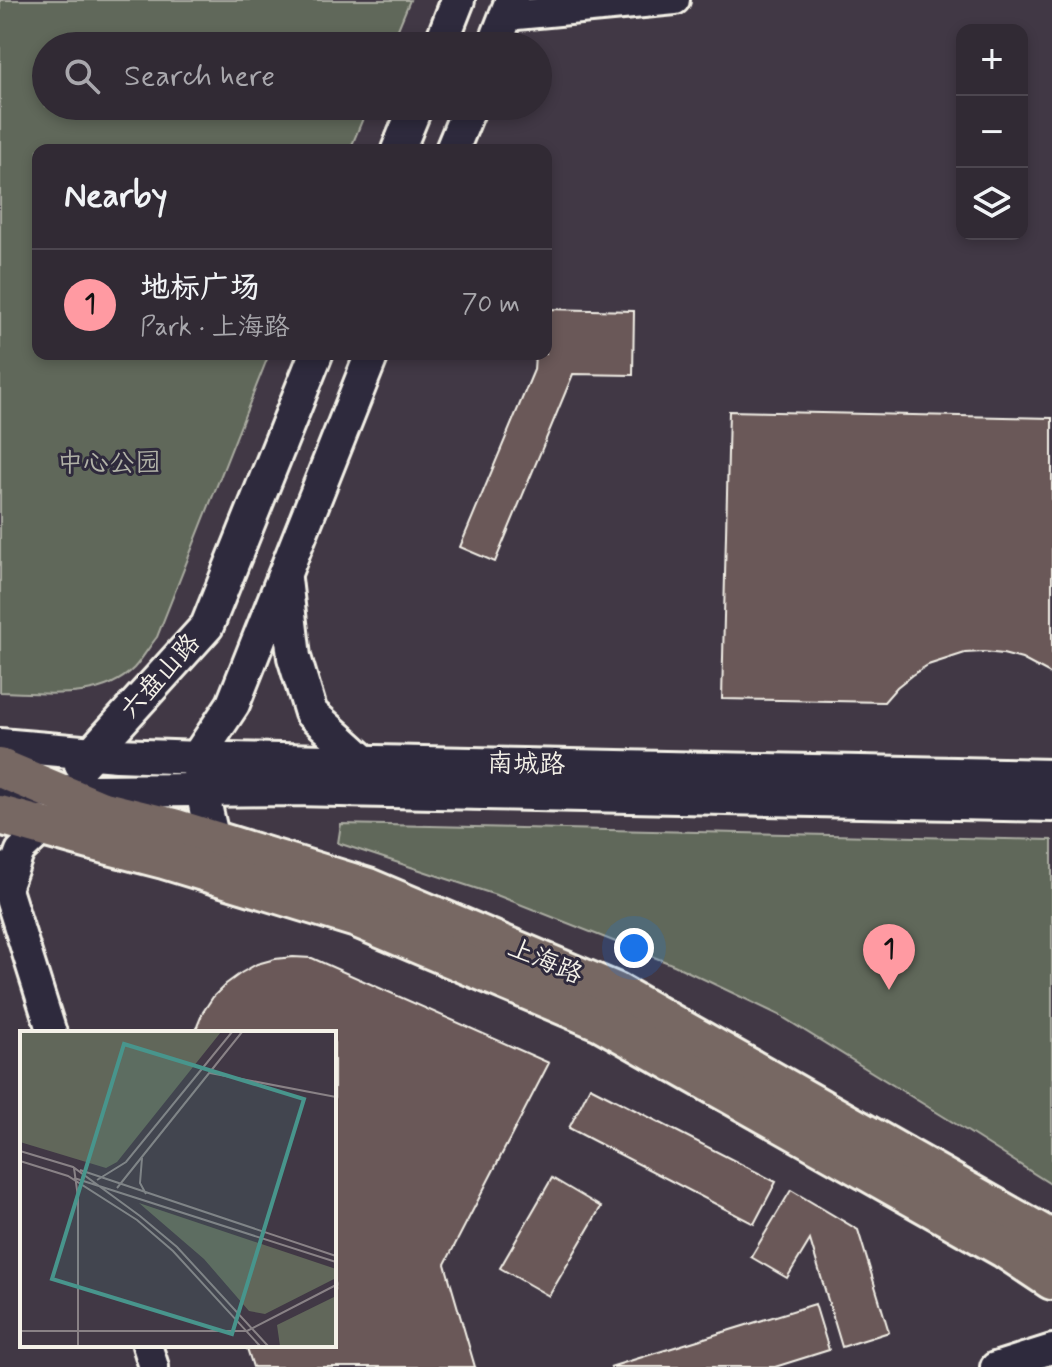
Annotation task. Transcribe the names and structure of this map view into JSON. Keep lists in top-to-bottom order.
{
  "streets": {
    "highway": ["上海路"],
    "main road": ["六盘山路", "南城路"]
  },
  "crossings": [
    ["六盘山路", "南城路"],
    ["六盘山路", "上海路"],
    ["南城路", "上海路"]
  ],
  "parks": ["中心公园"],
  "page": {
    "map_buttons": ["+", "−"],
    "search": "Search here",
    "heading": "Nearby",
    "list": [
      {
        "mark": "1",
        "name": "地标广场",
        "note": "Park · 上海路",
        "value": "70 m"
      }
    ],
    "pins": "1"
  }
}
